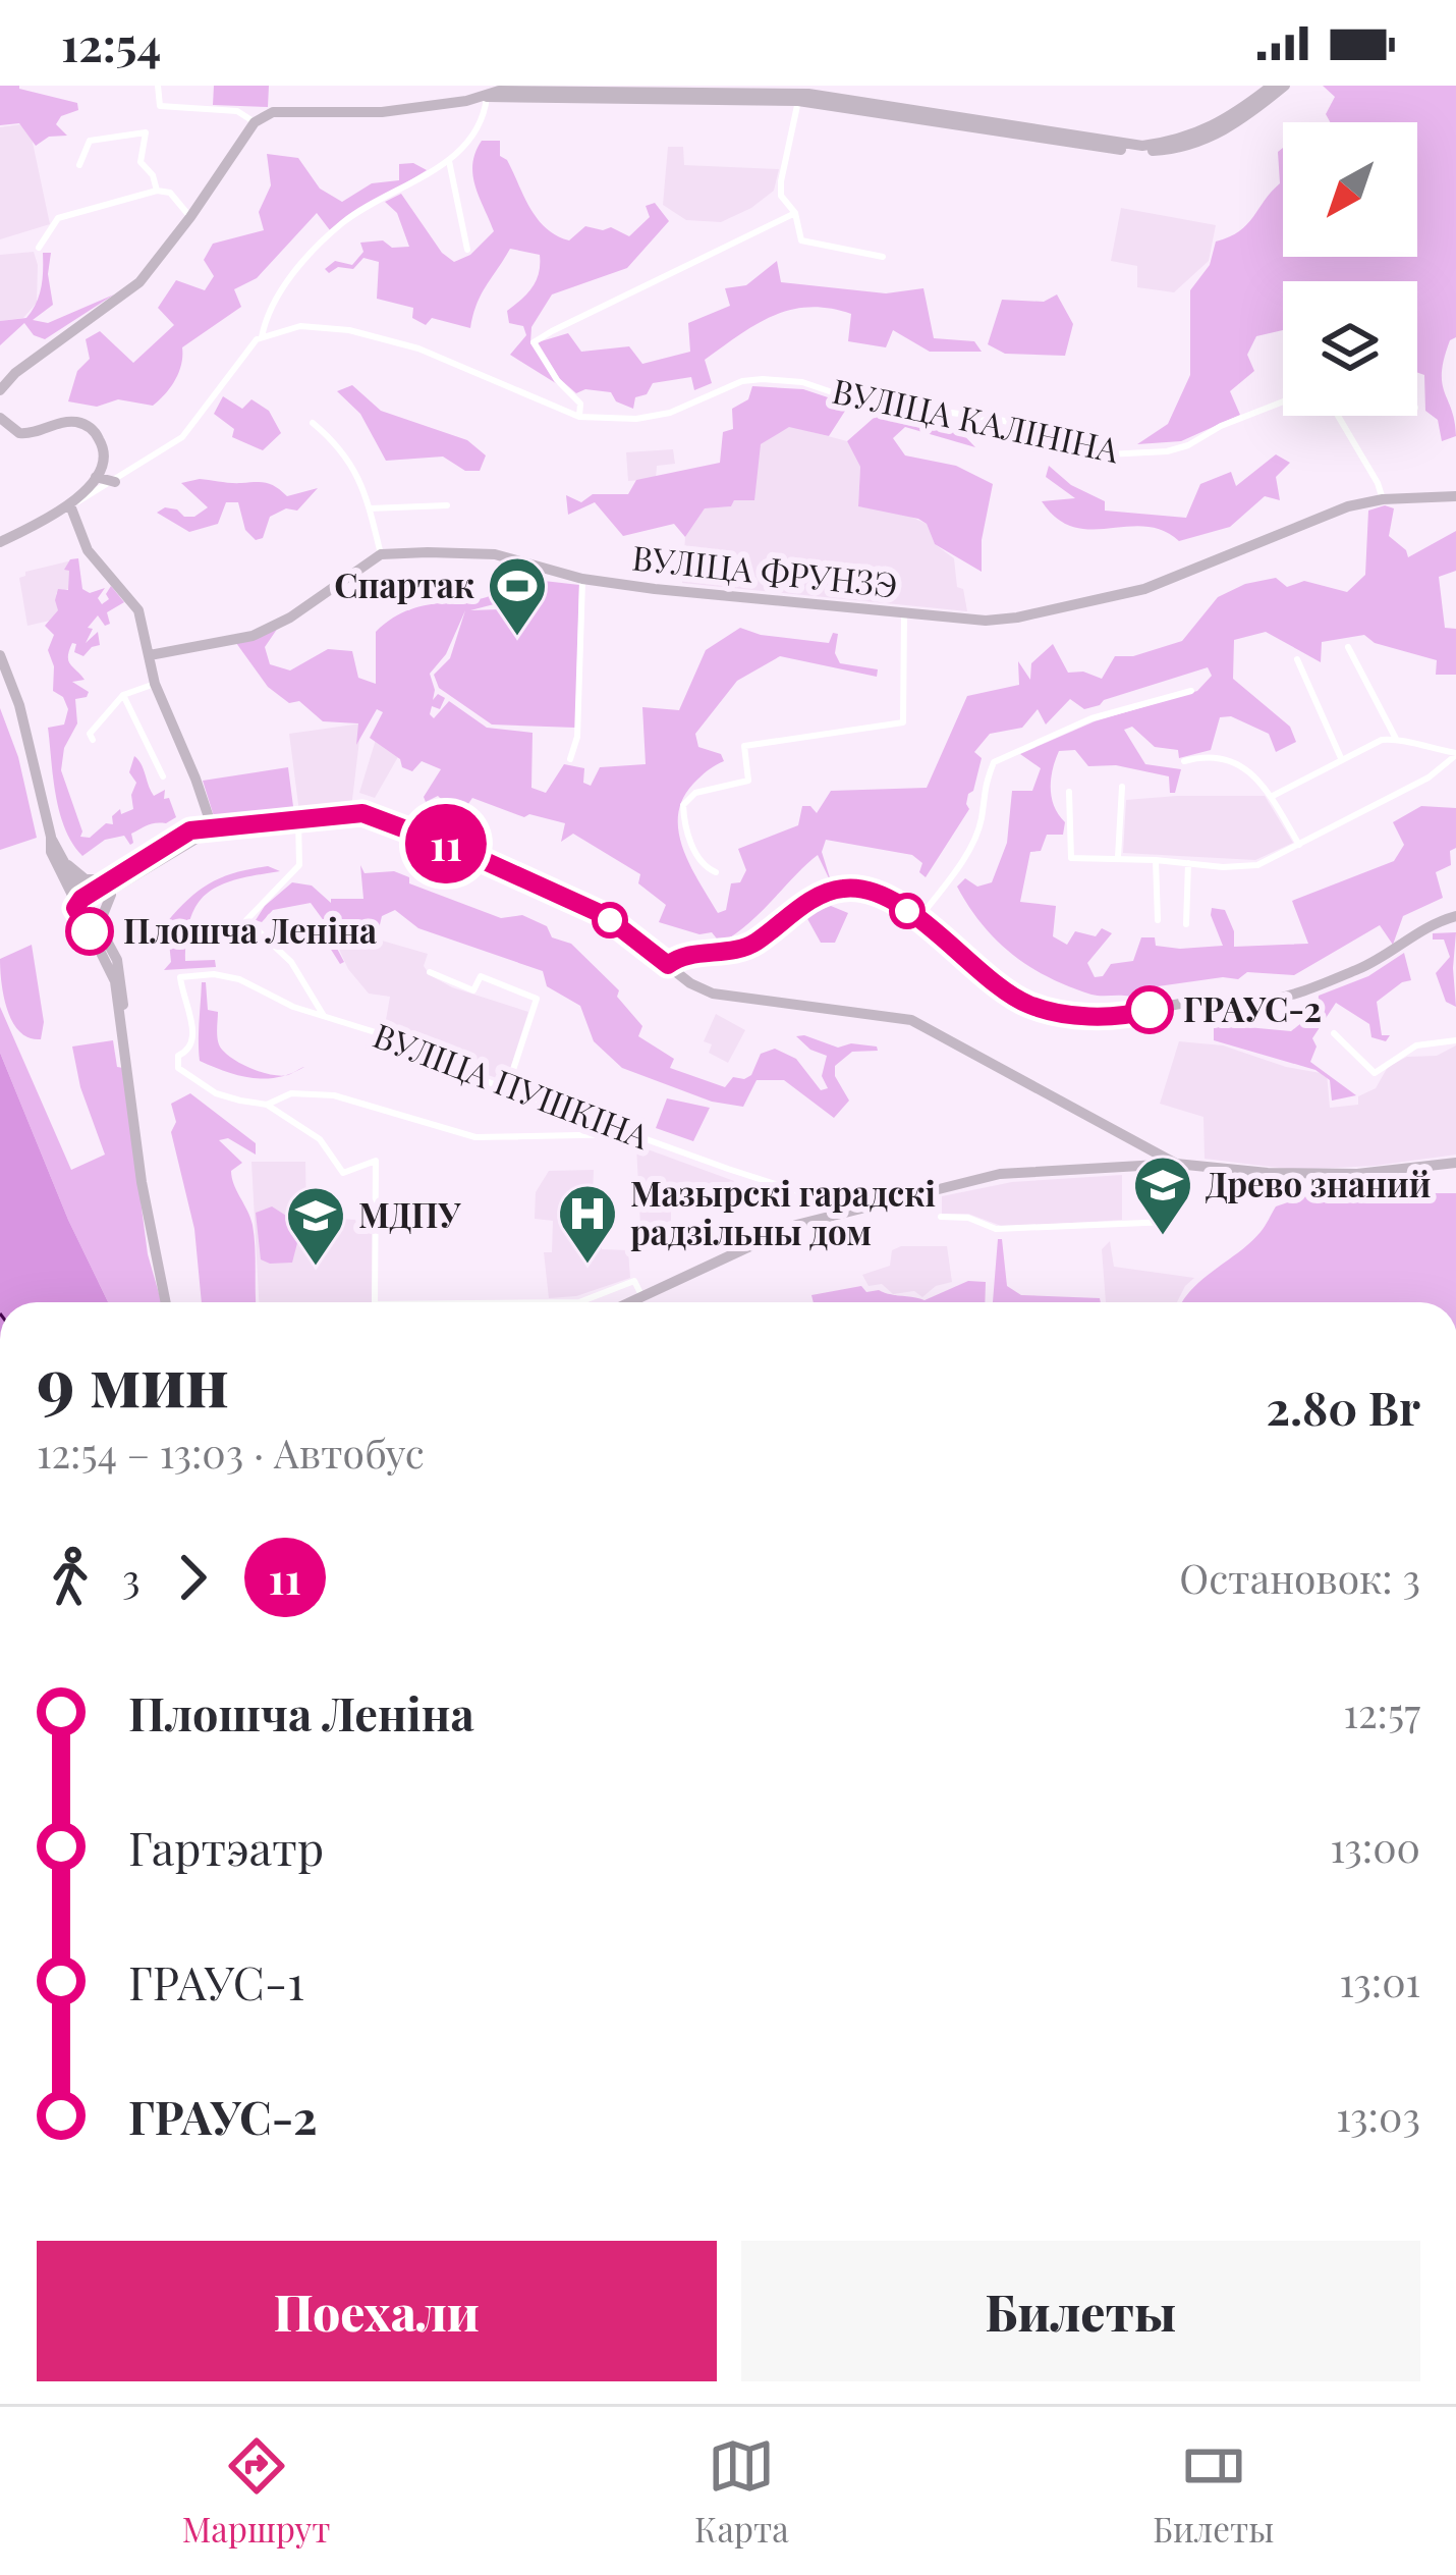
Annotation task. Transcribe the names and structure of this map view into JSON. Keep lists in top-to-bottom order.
{
  "streets": {
    "main road": ["ВУЛІЦА ФРУНЗЭ"],
    "street": ["ВУЛІЦА КАЛІНІНА", "ВУЛІЦА ПУШКІНА"]
  },
  "places": {
    "sports": ["Спартак"],
    "other": ["Плошча Леніна", "ГРАУС-2"],
    "school or university": ["Древо знаний", "МДПУ"],
    "hospital": ["Мазырскі гарадскі радзільны дом"]
  },
  "lines": ["bus line 11"],
  "north": "bottom left",
  "page": {
    "status": "12:54",
    "on_map": "11",
    "heading": ["9 мин", "12:54 – 13:03 · Автобус", "2.80 Br"],
    "legs": ["3", "11", "Остановок: 3"],
    "list": [
      {
        "name": "Плошча Леніна",
        "value": "12:57"
      },
      {
        "name": "Гартэатр",
        "value": "13:00"
      },
      {
        "name": "ГРАУС-1",
        "value": "13:01"
      },
      {
        "name": "ГРАУС-2",
        "value": "13:03"
      }
    ],
    "buttons": ["Поехали", "Билеты"],
    "tabs": ["Маршрут", "Карта", "Билеты"]
  }
}
